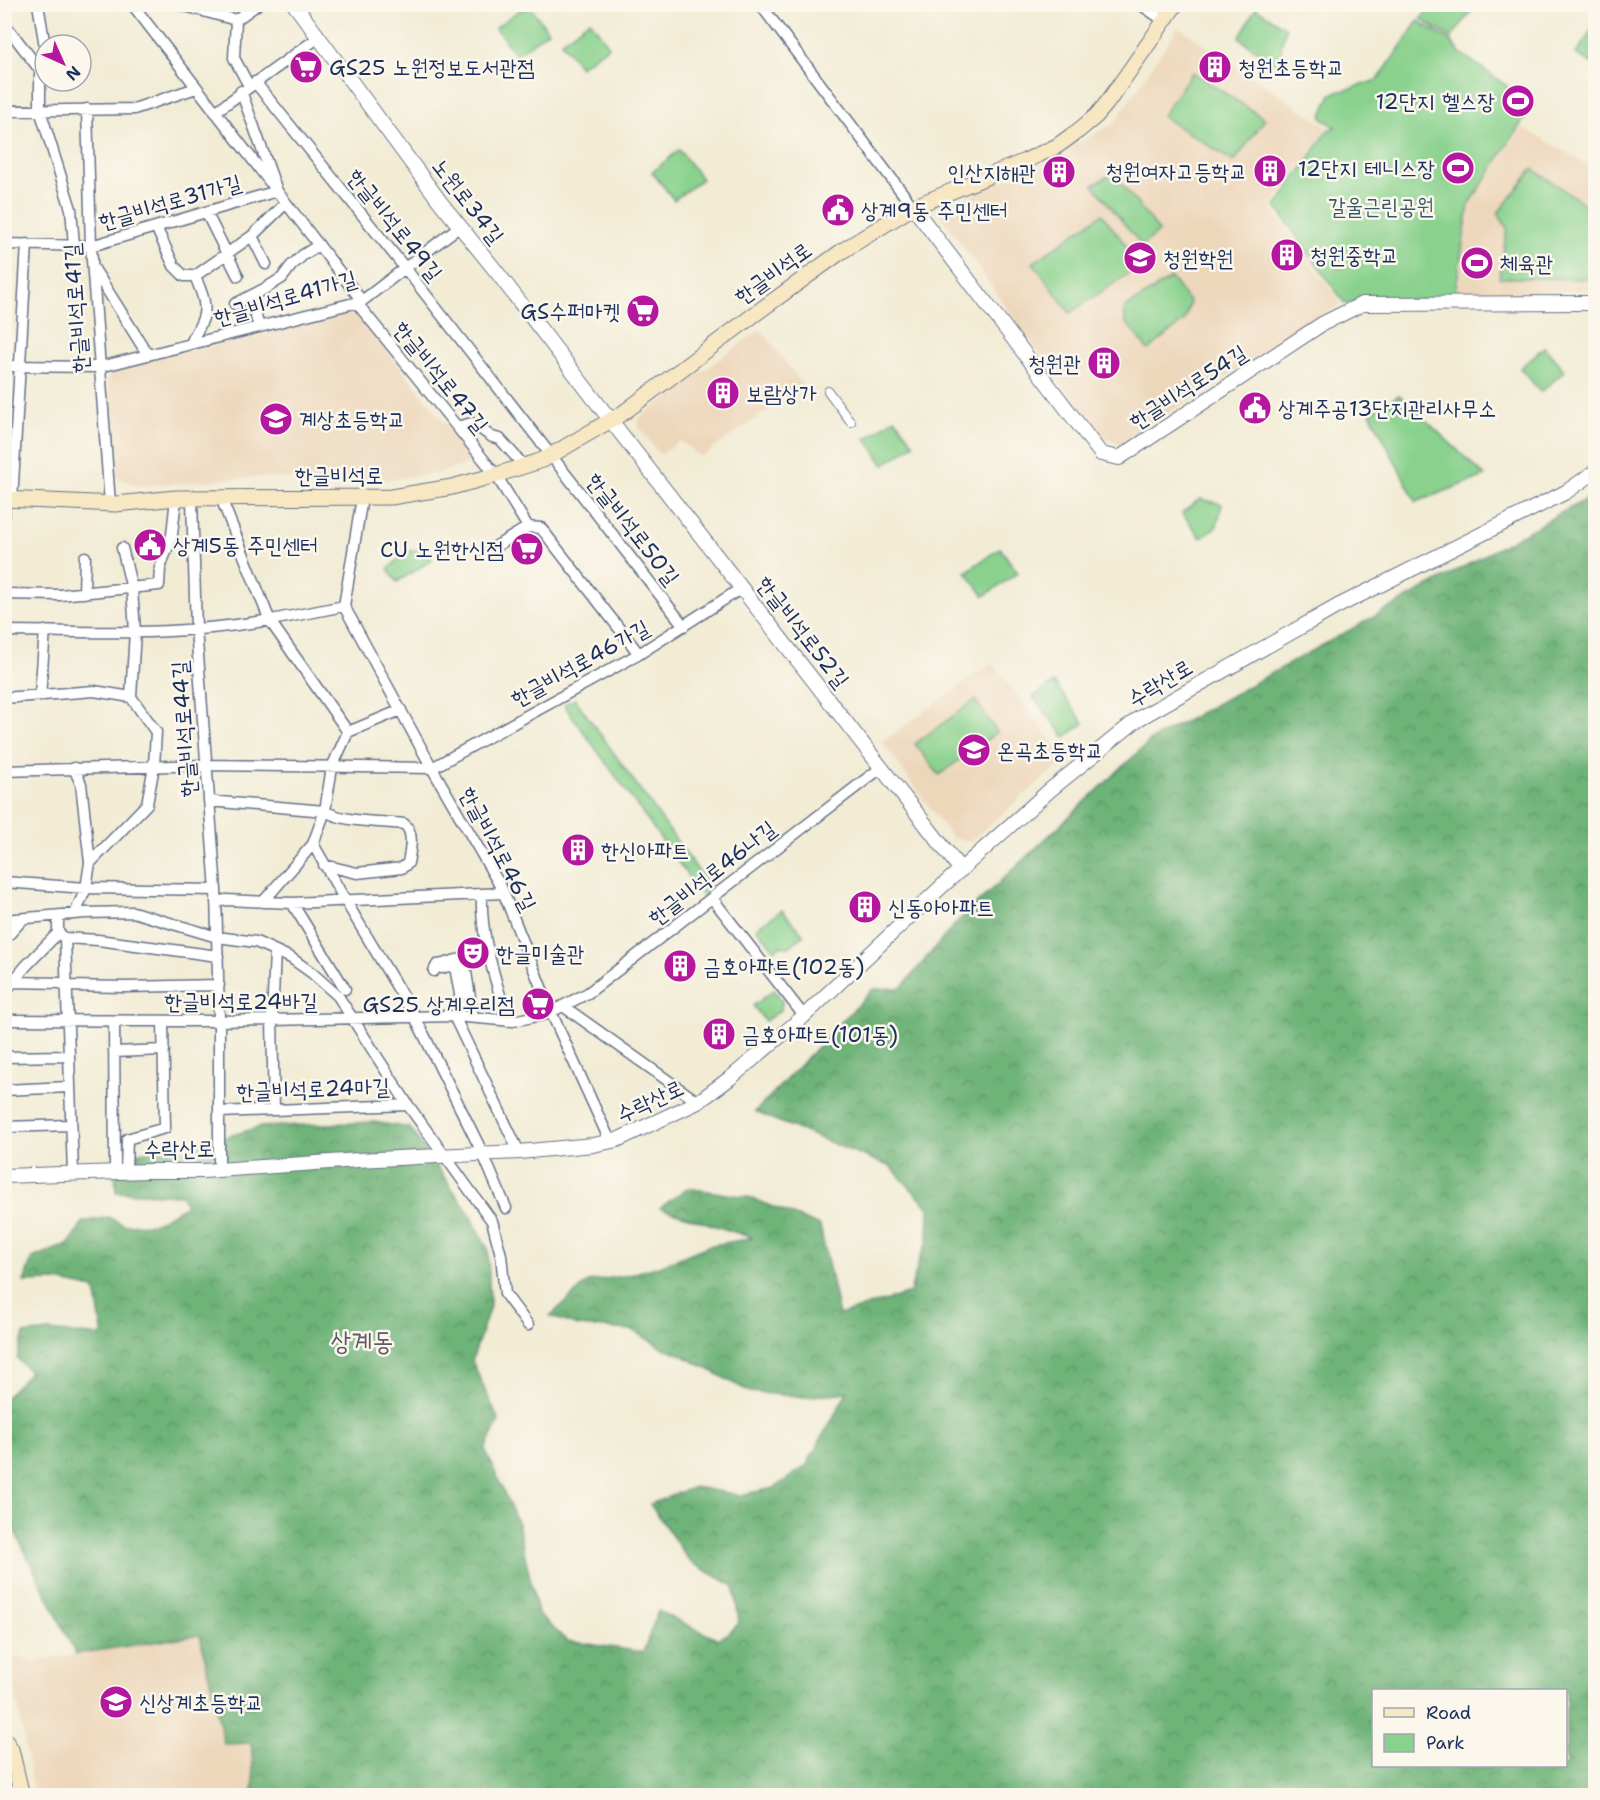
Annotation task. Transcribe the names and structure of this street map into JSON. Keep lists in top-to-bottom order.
{
  "streets": {
    "main road": ["한글비석로"],
    "street": [
      "노원로34길",
      "한글비석로31가길",
      "한글비석로49길",
      "한글비석로41가길",
      "한글비석로41길",
      "한글비석로47길",
      "한글비석로54길",
      "한글비석로50길",
      "한글비석로52길",
      "한글비석로46가길",
      "수락산로",
      "한글비석로44길",
      "한글비석로46길",
      "한글비석로46나길",
      "한글비석로24바길",
      "한글비석로24마길"
    ]
  },
  "crossings": [
    ["노원로34길", "한글비석로"],
    ["노원로34길", "한글비석로41가길"],
    ["노원로34길", "한글비석로52길"],
    ["한글비석로31가길", "한글비석로41길"],
    ["한글비석로31가길", "한글비석로47길"],
    ["한글비석로49길", "한글비석로"],
    ["한글비석로49길", "한글비석로41가길"],
    ["한글비석로49길", "한글비석로47길"],
    ["한글비석로49길", "한글비석로50길"],
    ["한글비석로", "한글비석로41길"],
    ["한글비석로", "한글비석로47길"],
    ["한글비석로", "한글비석로54길"],
    ["한글비석로", "한글비석로50길"],
    ["한글비석로", "한글비석로52길"],
    ["한글비석로", "한글비석로44길"],
    ["한글비석로41가길", "한글비석로41길"],
    ["한글비석로41가길", "한글비석로47길"],
    ["한글비석로50길", "한글비석로46가길"],
    ["한글비석로52길", "한글비석로46가길"],
    ["한글비석로52길", "수락산로"],
    ["한글비석로52길", "한글비석로46나길"],
    ["한글비석로46가길", "한글비석로46길"],
    ["수락산로", "한글비석로44길"],
    ["수락산로", "한글비석로46길"],
    ["수락산로", "한글비석로24바길"],
    ["수락산로", "한글비석로24마길"],
    ["한글비석로44길", "한글비석로24바길"],
    ["한글비석로44길", "한글비석로24마길"],
    ["한글비석로46길", "한글비석로46나길"],
    ["한글비석로46길", "한글비석로24바길"],
    ["한글비석로46나길", "한글비석로24바길"],
    ["한글비석로24바길", "한글비석로24마길"]
  ],
  "districts": ["상계동"],
  "parks": ["갈울근린공원"],
  "places": {
    "supermarket": [
      "GS25 노원정보도서관점",
      "GS수퍼마켓",
      "CU 노원한신점",
      "GS25 상계우리점"
    ],
    "building": [
      "청원초등학교",
      "청원여자고등학교",
      "인산지해관",
      "청원중학교",
      "청원관",
      "보람상가",
      "한신아파트",
      "신동아아파트",
      "금호아파트(102동)",
      "금호아파트(101동)"
    ],
    "sports": ["12단지 헬스장", "12단지 테니스장", "체육관"],
    "public building": ["상계9동 주민센터", "상계주공13단지관리사무소", "상계5동 주민센터"],
    "school or university": [
      "청원학원",
      "계상초등학교",
      "온곡초등학교",
      "신상계초등학교"
    ],
    "theatre": ["한글미술관"]
  },
  "legend": ["Road", "Park"],
  "north": "bottom right"
}
